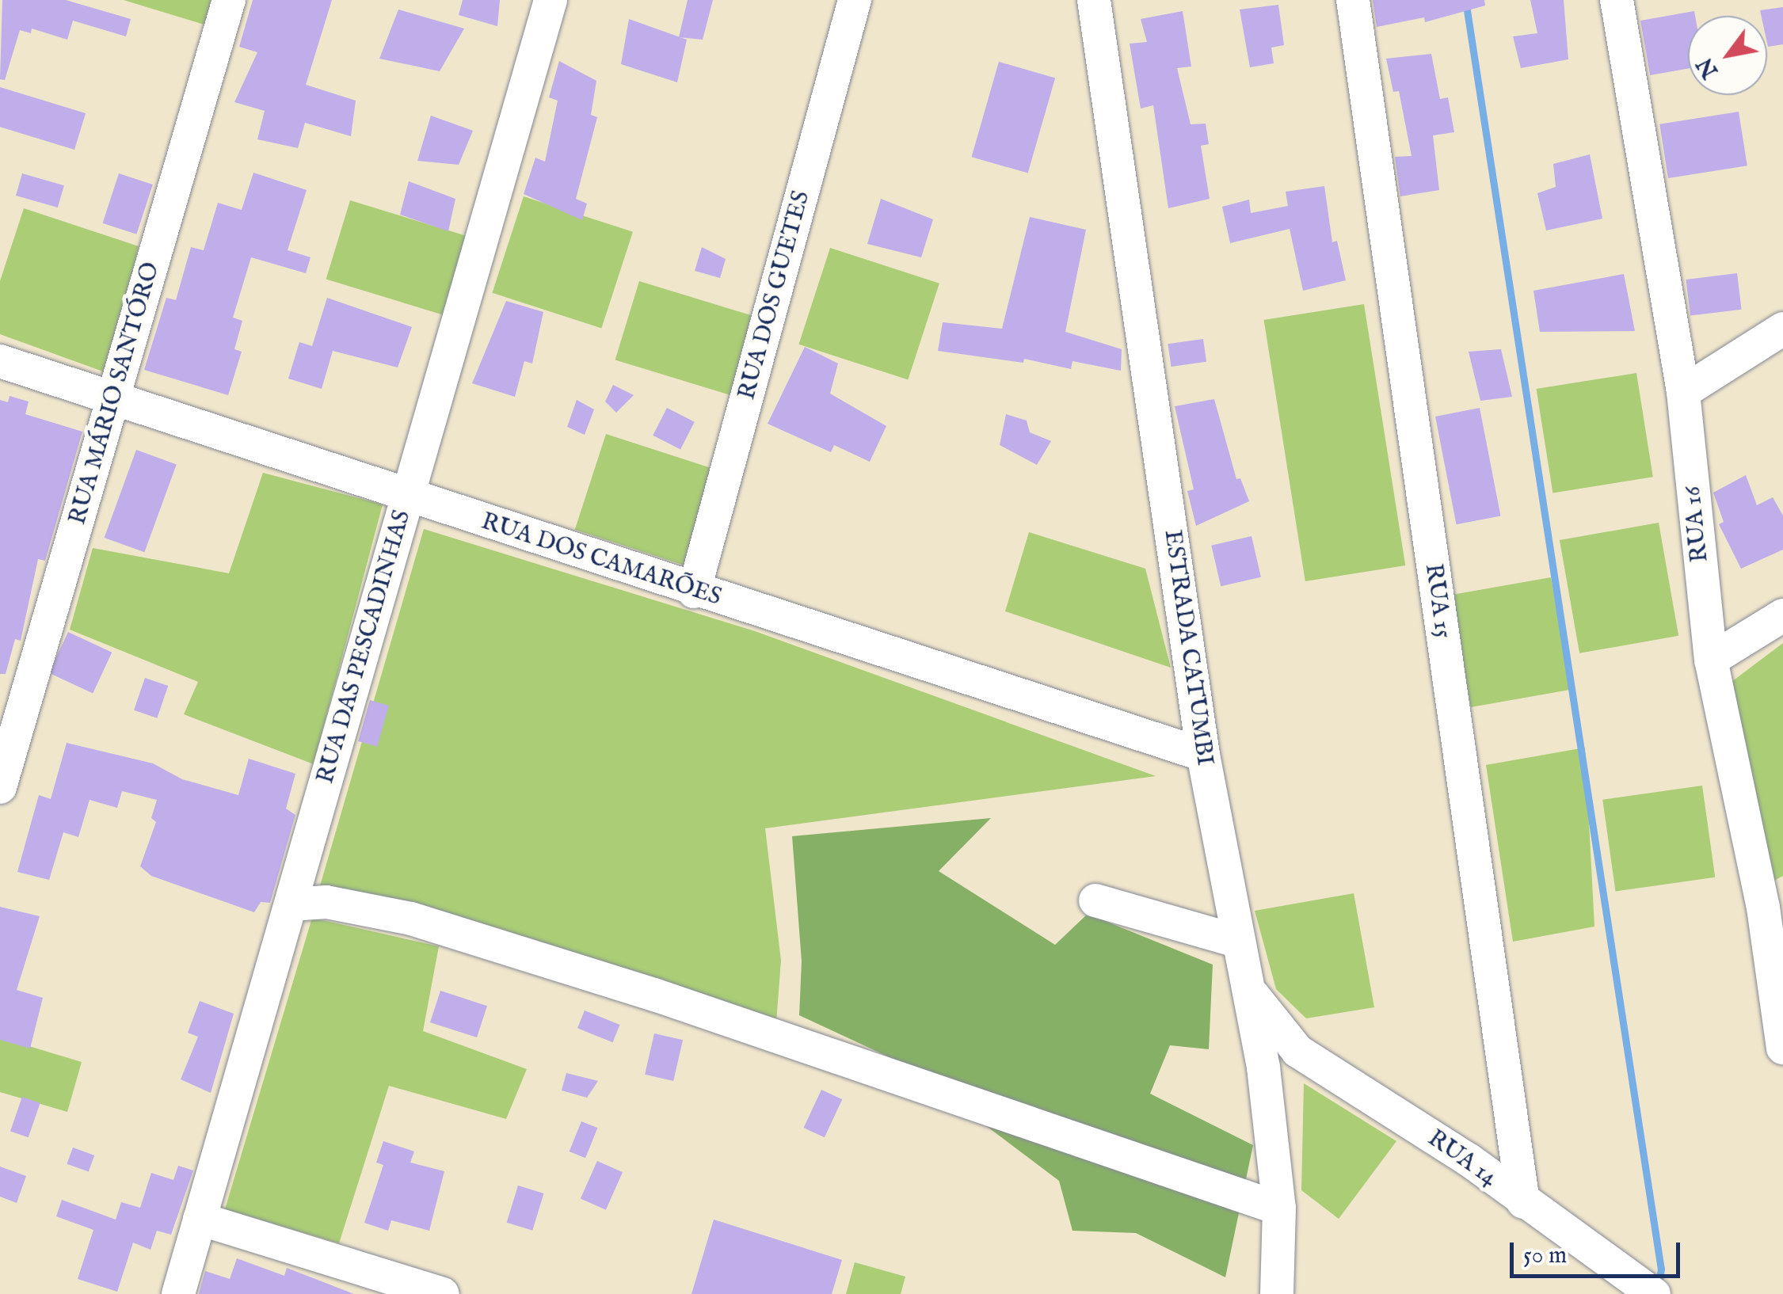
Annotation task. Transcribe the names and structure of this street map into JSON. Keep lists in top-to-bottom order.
{
  "streets": {
    "street": [
      "RUA DOS GUETES",
      "RUA MÁRIO SANTÓRO",
      "RUA 16",
      "RUA DOS CAMARÕES",
      "RUA 15",
      "RUA DAS PESCADINHAS",
      "ESTRADA CATUMBI",
      "RUA 14"
    ]
  },
  "crossings": [
    ["RUA DOS GUETES", "RUA DOS CAMARÕES"],
    ["RUA MÁRIO SANTÓRO", "RUA DOS CAMARÕES"],
    ["RUA DOS CAMARÕES", "RUA DAS PESCADINHAS"],
    ["RUA DOS CAMARÕES", "ESTRADA CATUMBI"],
    ["RUA 15", "RUA 14"],
    ["ESTRADA CATUMBI", "RUA 14"]
  ],
  "scale_bar": "50 m",
  "north": "bottom left"
}
